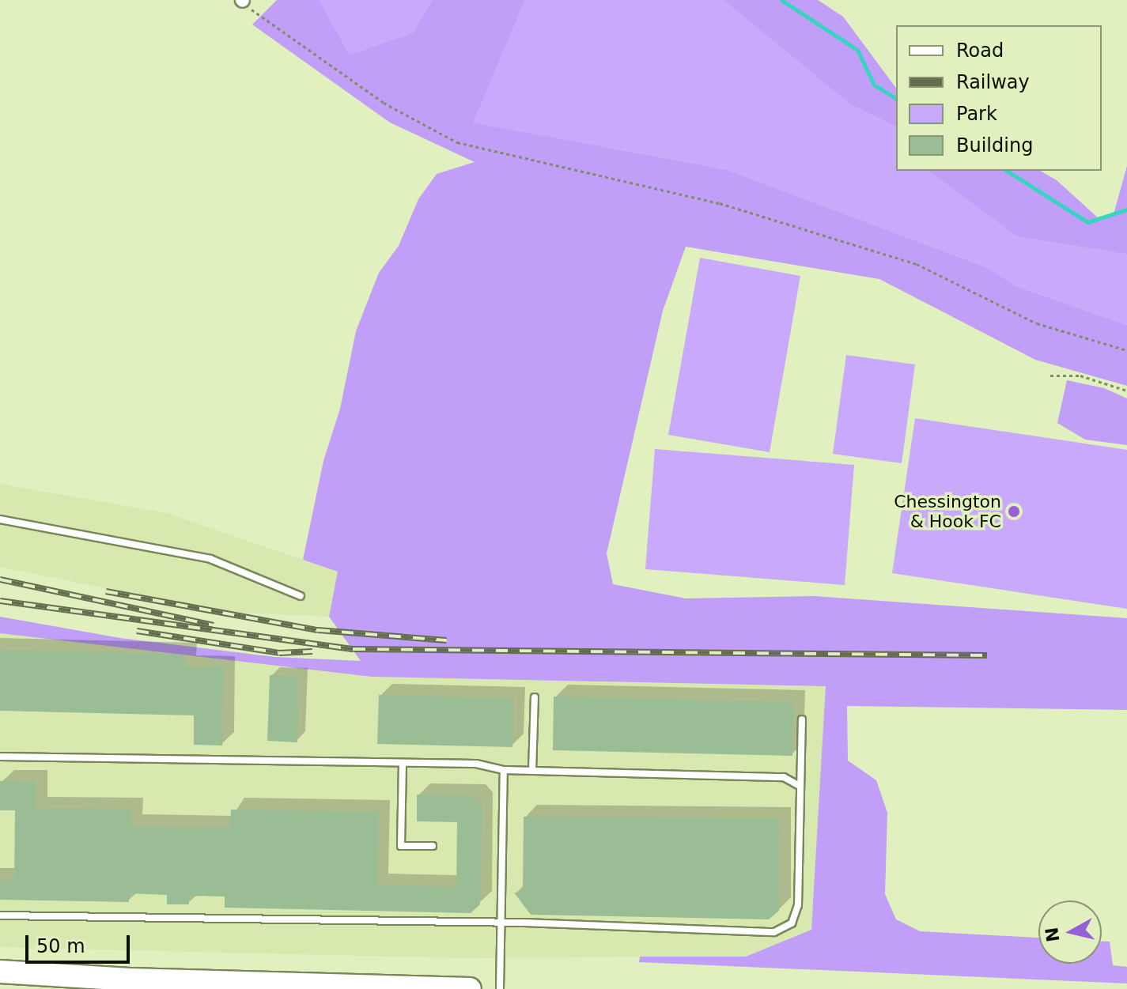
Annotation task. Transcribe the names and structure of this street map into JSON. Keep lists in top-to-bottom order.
{
  "places": ["Chessington & Hook FC"],
  "legend": [
    "Road",
    "Railway",
    "Park",
    "Building"
  ],
  "scale_bar": "50 m",
  "north": "left"
}
